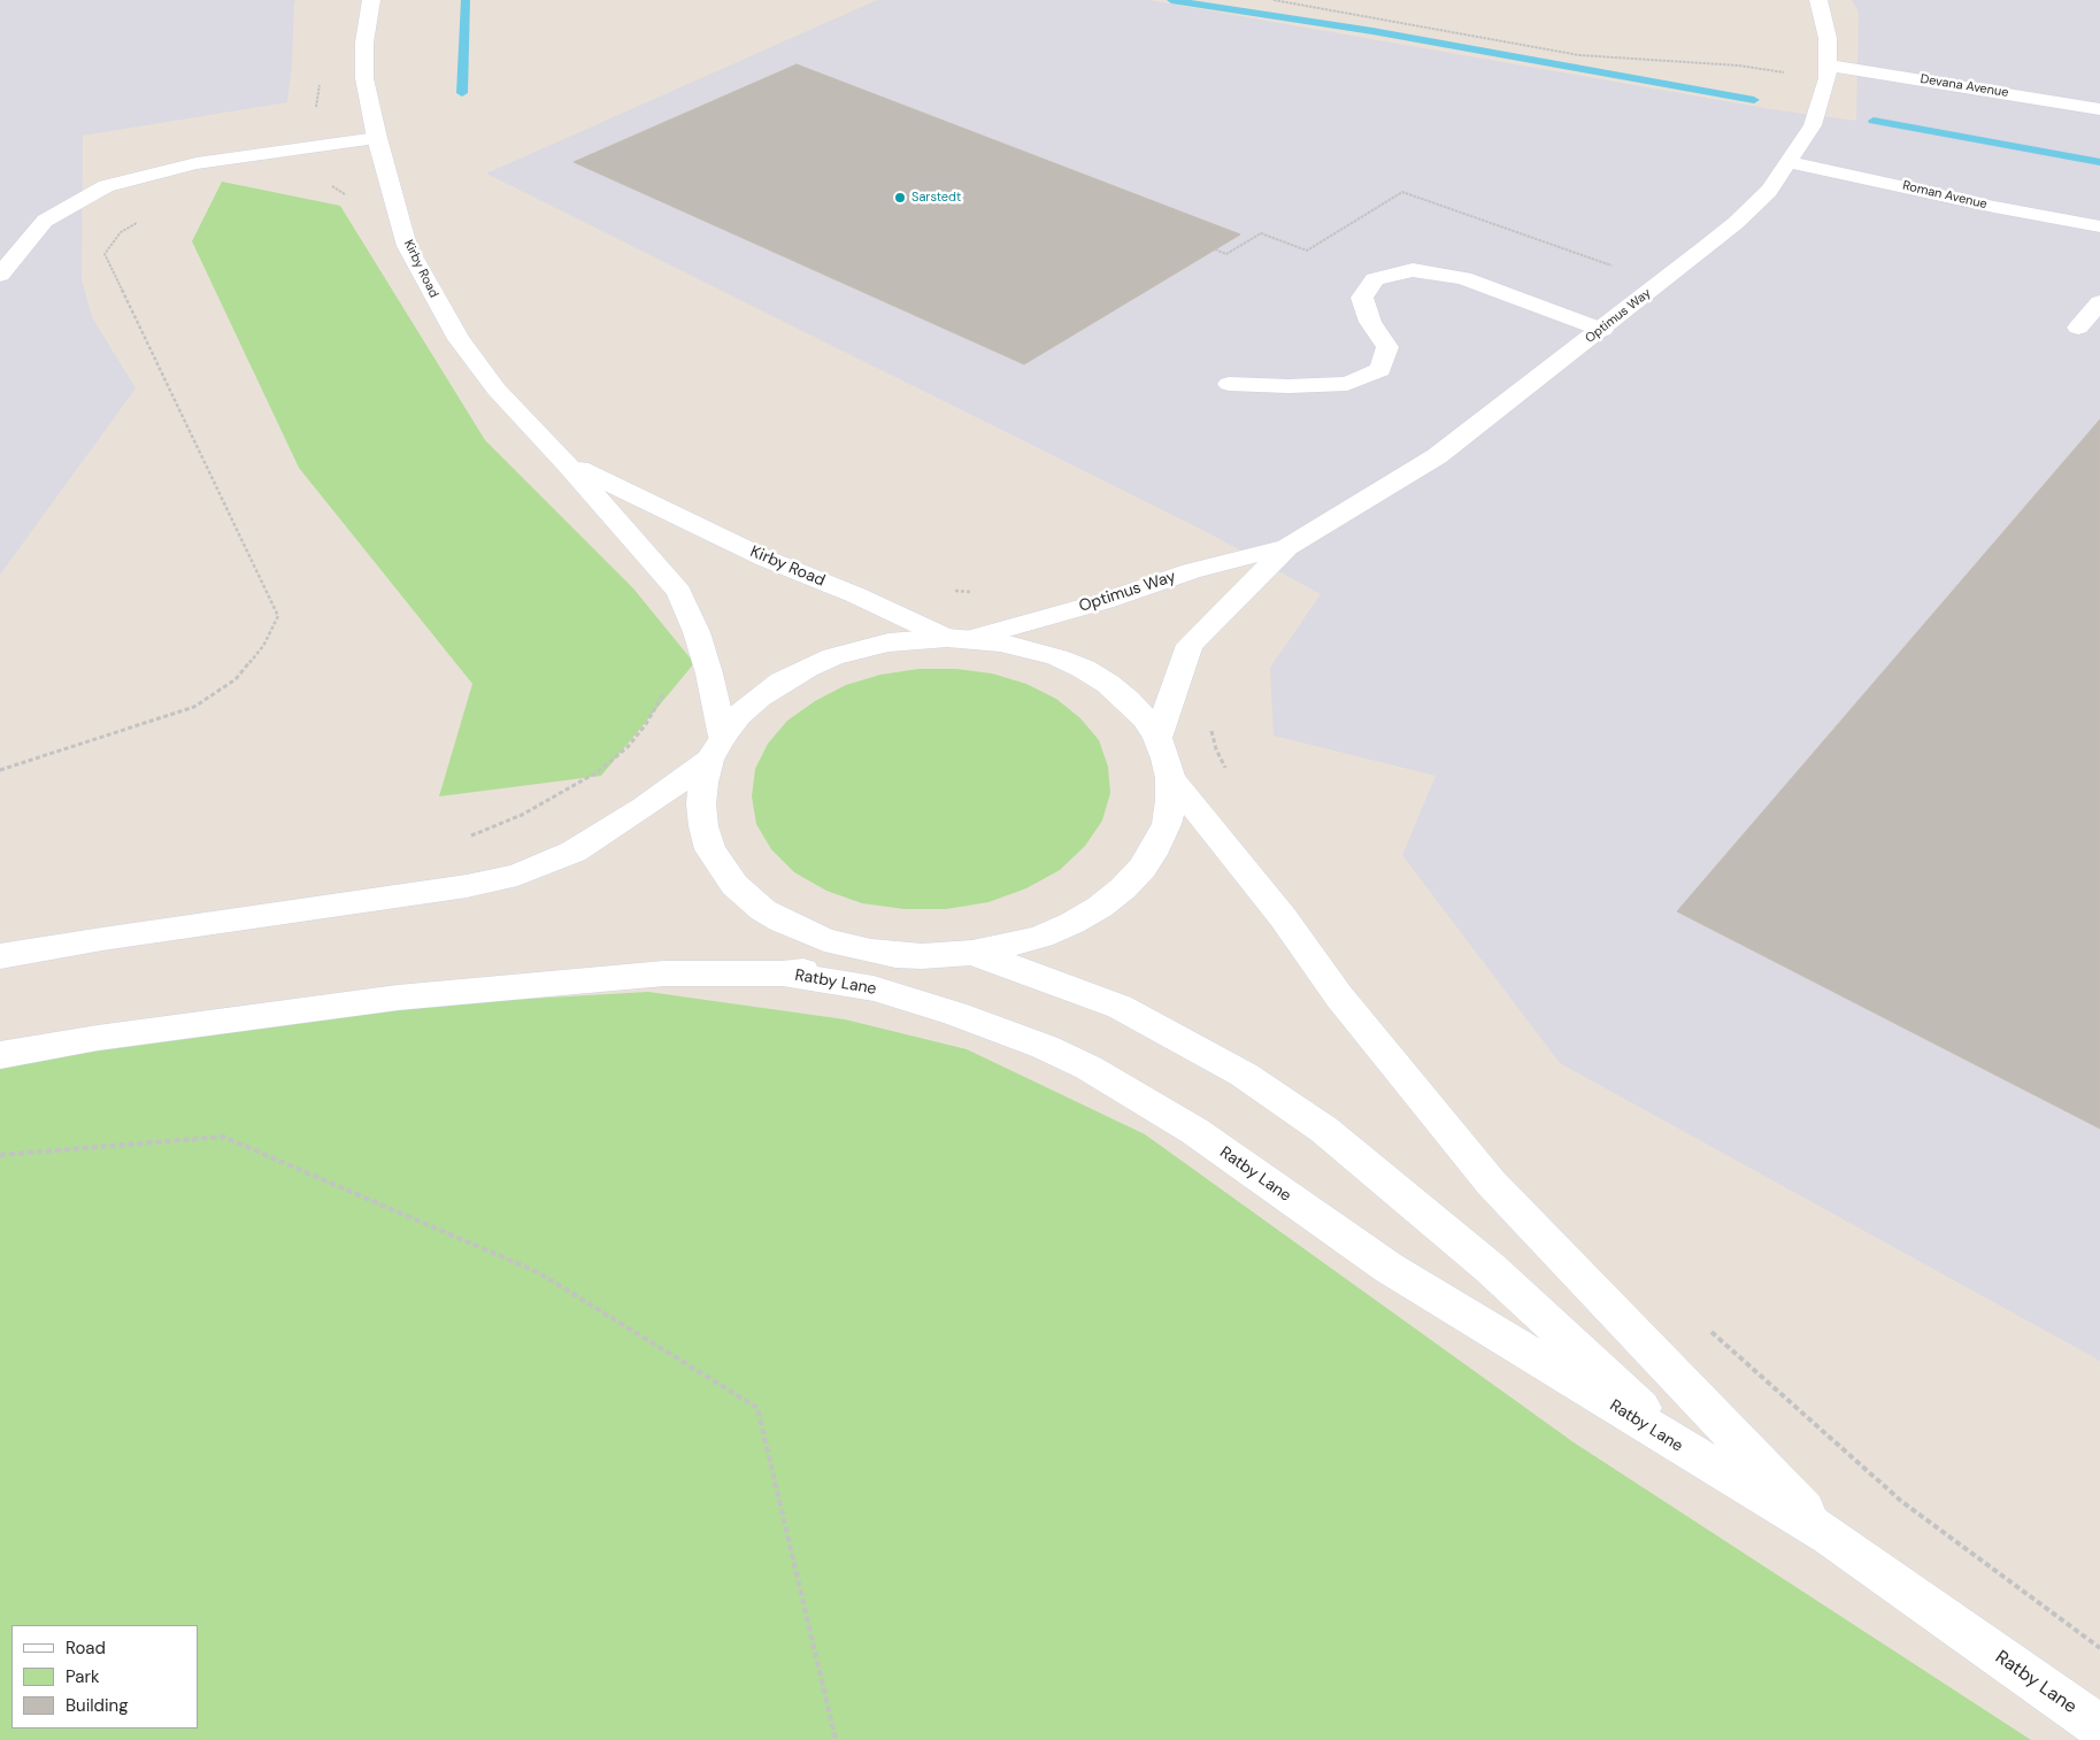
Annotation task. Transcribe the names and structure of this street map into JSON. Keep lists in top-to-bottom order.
{
  "streets": {
    "street": [
      "Devana Avenue",
      "Roman Avenue",
      "Kirby Road",
      "Optimus Way",
      "Ratby Lane"
    ]
  },
  "crossings": [
    ["Devana Avenue", "Optimus Way"],
    ["Roman Avenue", "Optimus Way"],
    ["Kirby Road", "Optimus Way"]
  ],
  "places": ["Sarstedt"],
  "legend": ["Road", "Park", "Building"]
}
